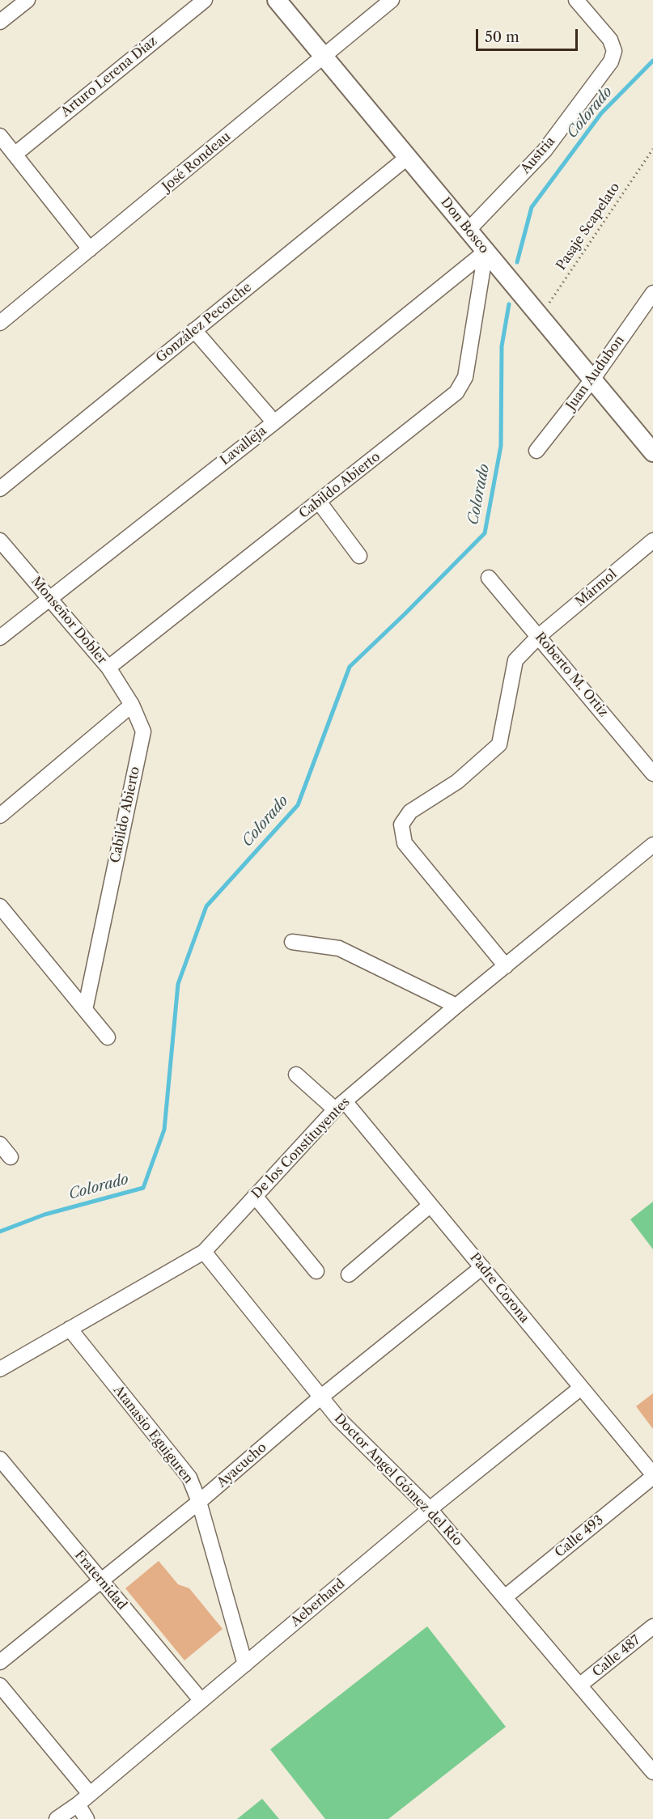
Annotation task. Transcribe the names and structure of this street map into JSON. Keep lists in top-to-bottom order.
{
  "streets": {
    "main road": ["Don Bosco"],
    "street": [
      "Arturo Lerena Díaz",
      "Austria",
      "José Rondeau",
      "González Pecotche",
      "Juan Audubon",
      "Lavalleja",
      "Cabildo Abierto",
      "Mármol",
      "Monseñor Dobler",
      "Roberto M. Ortiz",
      "De los Constituyentes",
      "Padre Corona",
      "Atanasio Eguiguren",
      "Ayacucho",
      "Doctor Angel Gómez del Río",
      "Calle 493",
      "Fraternidad",
      "Aeberhard",
      "Calle 487"
    ],
    "path": ["Pasaje Scapelato"]
  },
  "crossings": [
    ["Austria", "Don Bosco"],
    ["José Rondeau", "Don Bosco"],
    ["Don Bosco", "Pasaje Scapelato"],
    ["Don Bosco", "González Pecotche"],
    ["Don Bosco", "Juan Audubon"],
    ["Don Bosco", "Lavalleja"],
    ["Don Bosco", "Cabildo Abierto"],
    ["Lavalleja", "Cabildo Abierto"],
    ["Lavalleja", "Monseñor Dobler"],
    ["Cabildo Abierto", "Monseñor Dobler"],
    ["Mármol", "Roberto M. Ortiz"],
    ["Mármol", "De los Constituyentes"],
    ["De los Constituyentes", "Padre Corona"],
    ["De los Constituyentes", "Atanasio Eguiguren"],
    ["De los Constituyentes", "Doctor Angel Gómez del Río"],
    ["Padre Corona", "Ayacucho"],
    ["Padre Corona", "Calle 493"],
    ["Padre Corona", "Aeberhard"],
    ["Atanasio Eguiguren", "Ayacucho"],
    ["Atanasio Eguiguren", "Aeberhard"],
    ["Ayacucho", "Doctor Angel Gómez del Río"],
    ["Ayacucho", "Fraternidad"],
    ["Doctor Angel Gómez del Río", "Calle 493"],
    ["Doctor Angel Gómez del Río", "Aeberhard"],
    ["Doctor Angel Gómez del Río", "Calle 487"],
    ["Fraternidad", "Aeberhard"]
  ],
  "water": ["Colorado"],
  "scale_bar": "50 m"
}
